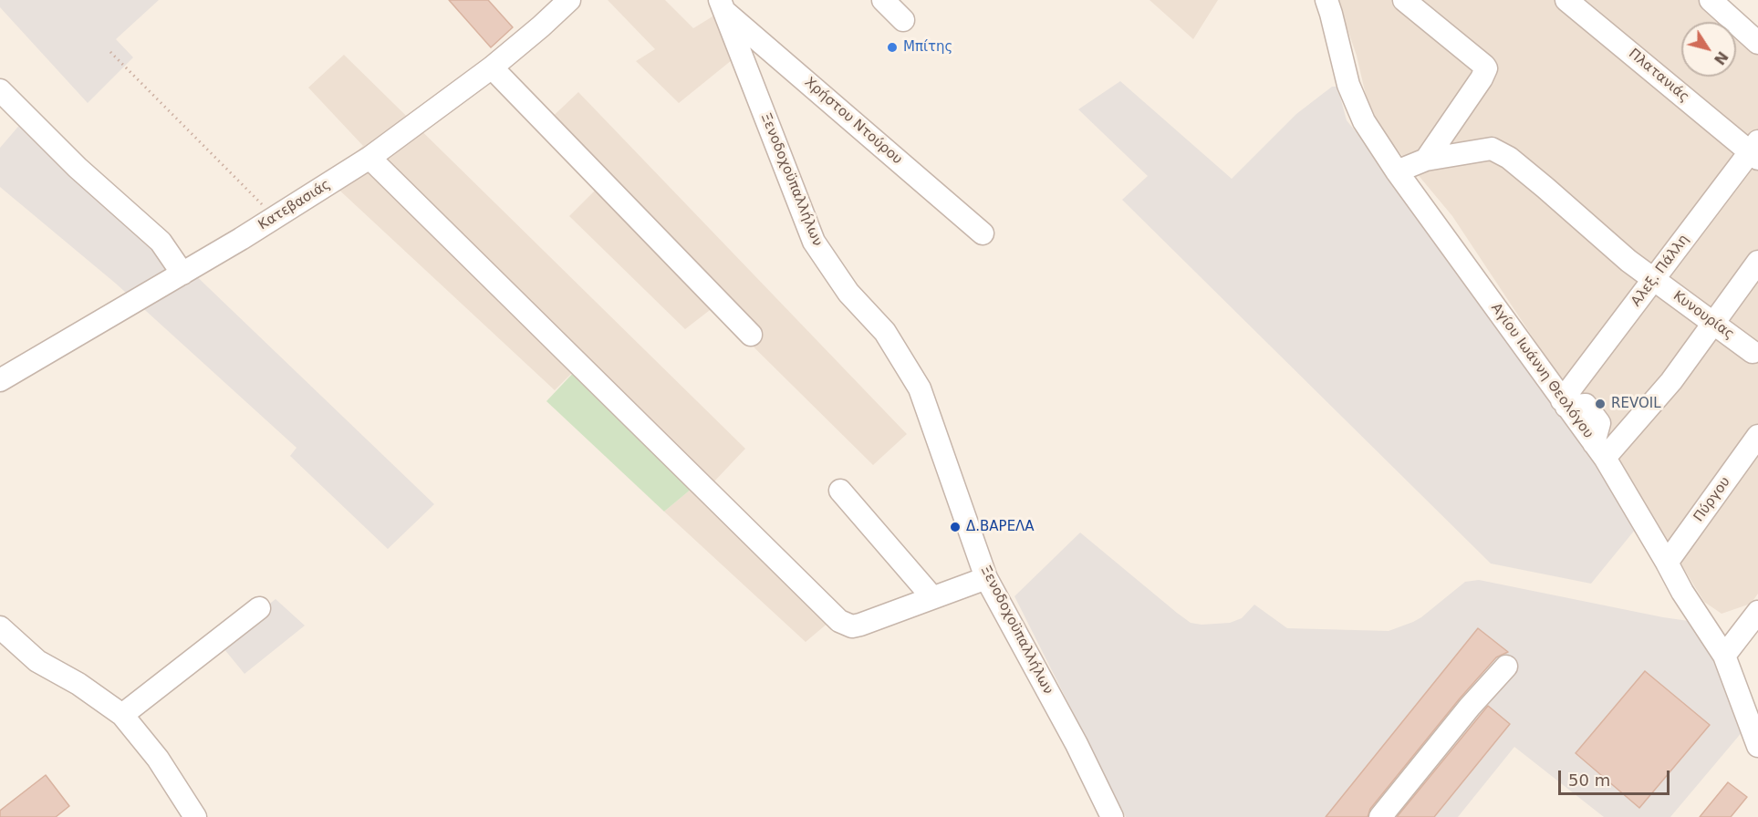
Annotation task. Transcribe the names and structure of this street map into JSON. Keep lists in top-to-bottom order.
{
  "streets": {
    "street": [
      "Πλατανιάς",
      "Χρήστου Ντούρου",
      "Ξενοδοχοϋπαλλήλων",
      "Κατεβασιάς",
      "Αλεξ. Πάλλη",
      "Κυνουρίας",
      "Αγίου Ιωάννη Θεολόγου",
      "Πύργου"
    ]
  },
  "crossings": [
    ["Πλατανιάς", "Αλεξ. Πάλλη"],
    ["Χρήστου Ντούρου", "Ξενοδοχοϋπαλλήλων"],
    ["Αλεξ. Πάλλη", "Κυνουρίας"],
    ["Αλεξ. Πάλλη", "Αγίου Ιωάννη Θεολόγου"],
    ["Κυνουρίας", "Αγίου Ιωάννη Θεολόγου"],
    ["Αγίου Ιωάννη Θεολόγου", "Πύργου"]
  ],
  "places": ["Μπίτης", "REVOIL", "Δ.ΒΑΡΕΛΑ"],
  "scale_bar": "50 m",
  "north": "bottom right"
}
